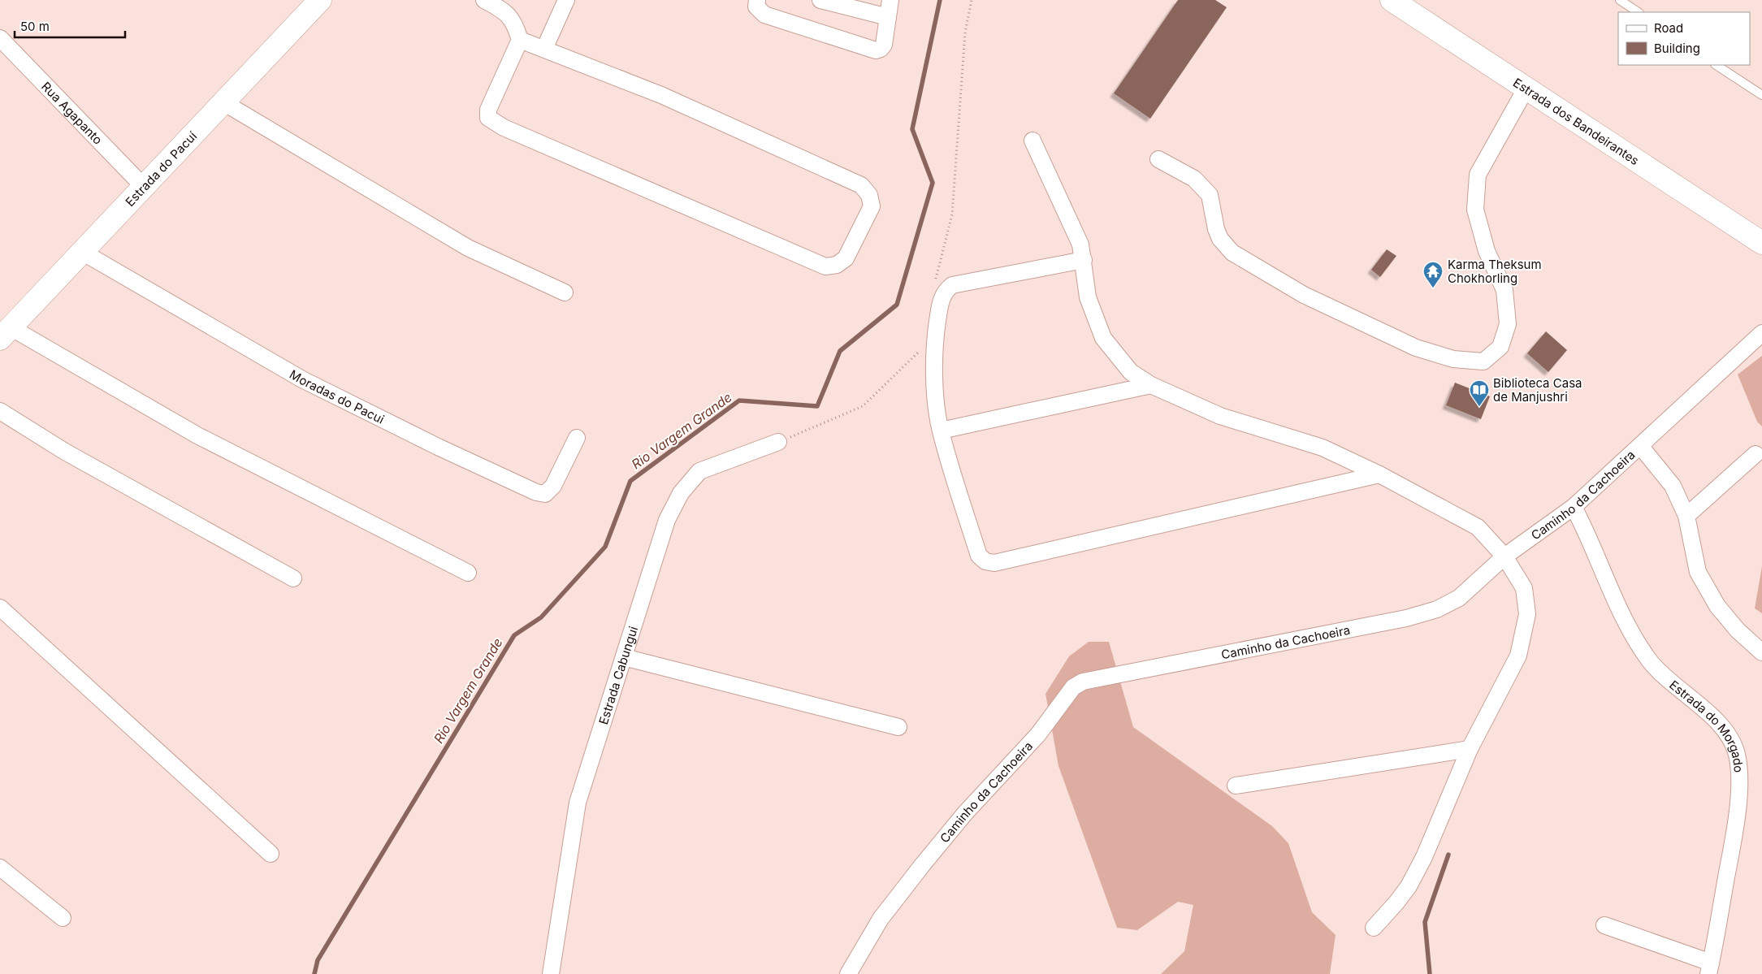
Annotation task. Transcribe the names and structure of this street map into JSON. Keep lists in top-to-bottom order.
{
  "streets": {
    "street": [
      "Rua Agapanto",
      "Estrada dos Bandeirantes",
      "Estrada do Pacuí",
      "Moradas do Pacui",
      "Caminho da Cachoeira",
      "Estrada Cabungui",
      "Estrada do Morgado"
    ]
  },
  "crossings": [
    ["Rua Agapanto", "Estrada do Pacuí"],
    ["Estrada do Pacuí", "Moradas do Pacui"],
    ["Caminho da Cachoeira", "Estrada do Morgado"]
  ],
  "water": ["Rio Vargem Grande"],
  "places": {
    "temple": ["Karma Theksum Chokhorling"],
    "library": ["Biblioteca Casa de Manjushri"]
  },
  "legend": ["Road", "Building"],
  "scale_bar": "50 m"
}
